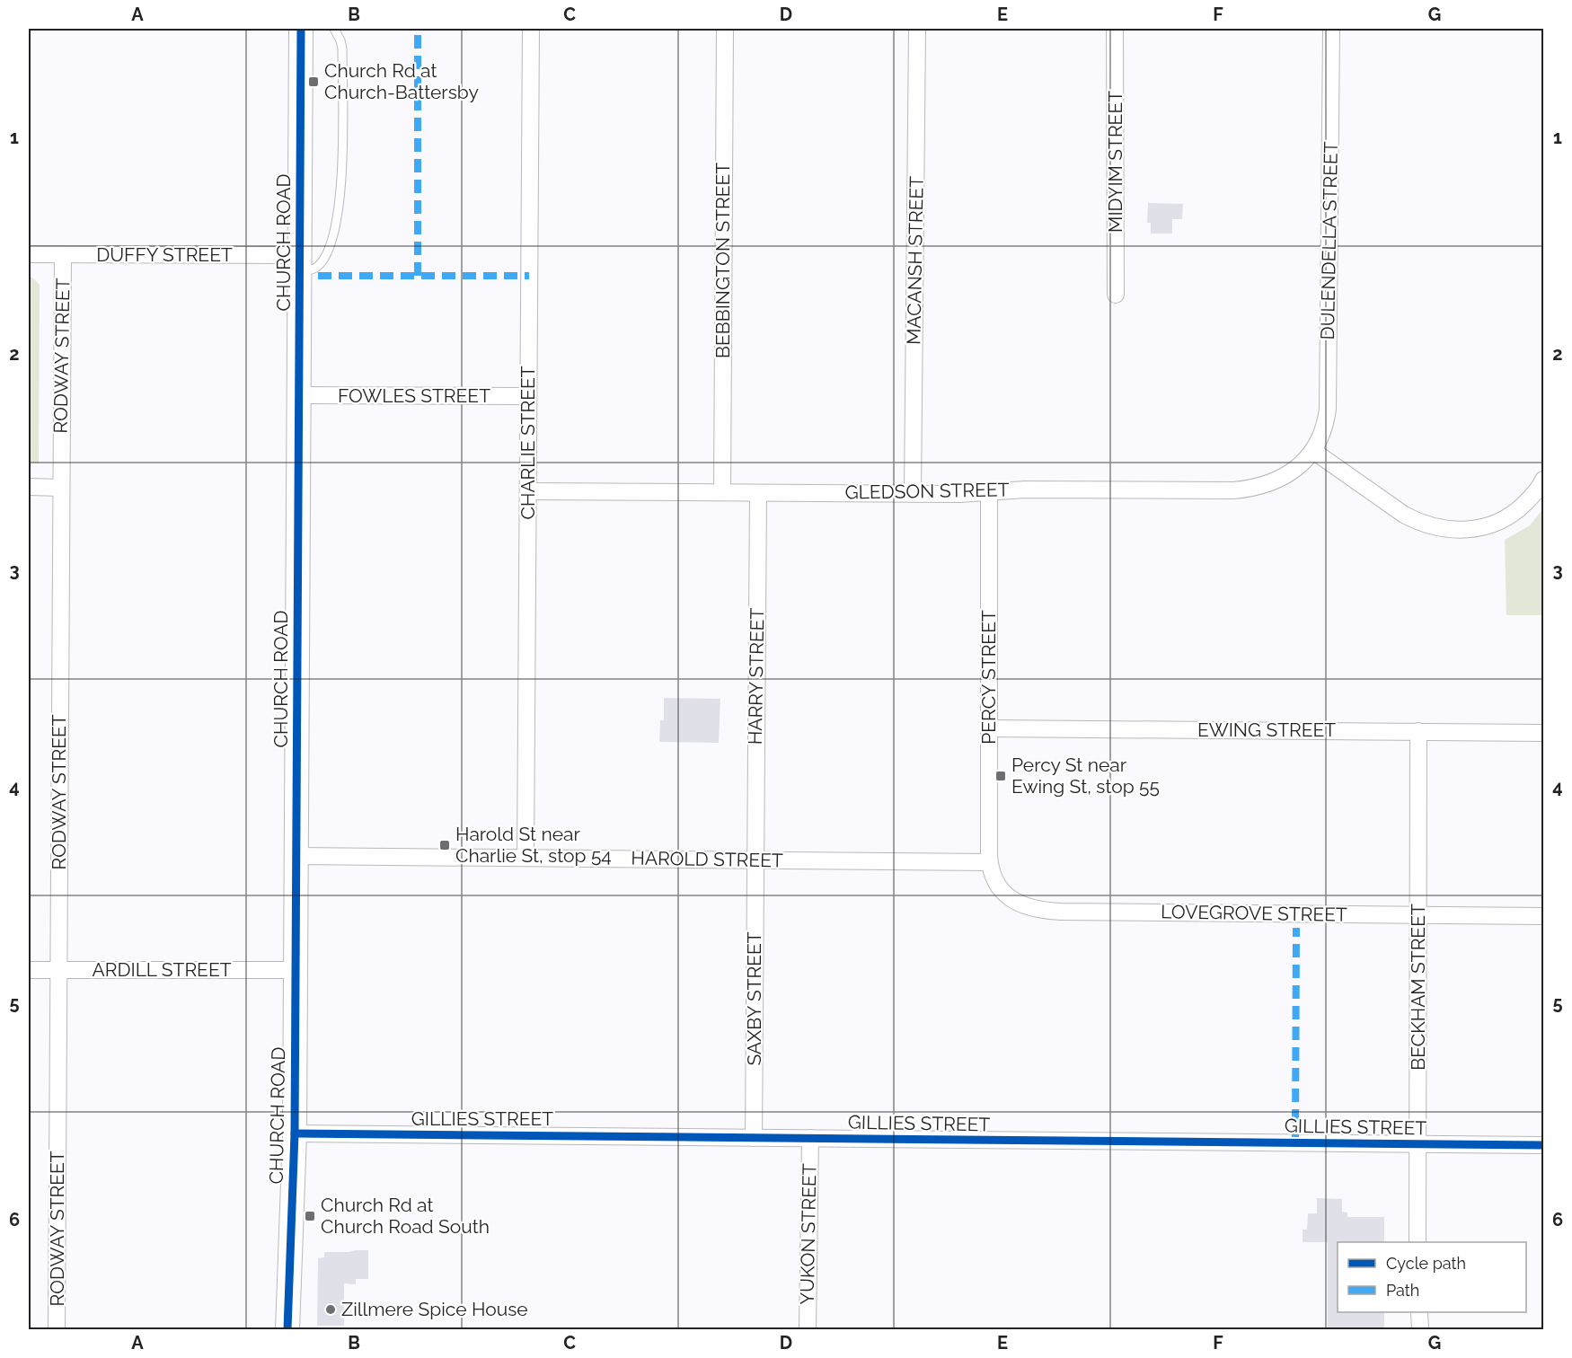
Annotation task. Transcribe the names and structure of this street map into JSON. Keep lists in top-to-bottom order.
{
  "streets": {
    "street": [
      "MIDYIM STREET",
      "DULENDELLA STREET",
      "CHURCH ROAD",
      "DUFFY STREET",
      "BEBBINGTON STREET",
      "MACANSH STREET",
      "RODWAY STREET",
      "FOWLES STREET",
      "CHARLIE STREET",
      "GLEDSON STREET",
      "HARRY STREET",
      "PERCY STREET",
      "EWING STREET",
      "HAROLD STREET",
      "LOVEGROVE STREET",
      "ARDILL STREET",
      "BECKHAM STREET",
      "SAXBY STREET",
      "GILLIES STREET",
      "YUKON STREET"
    ]
  },
  "crossings": [
    ["DULENDELLA STREET", "GLEDSON STREET"],
    ["CHURCH ROAD", "DUFFY STREET"],
    ["CHURCH ROAD", "FOWLES STREET"],
    ["CHURCH ROAD", "HAROLD STREET"],
    ["CHURCH ROAD", "ARDILL STREET"],
    ["CHURCH ROAD", "GILLIES STREET"],
    ["DUFFY STREET", "RODWAY STREET"],
    ["BEBBINGTON STREET", "GLEDSON STREET"],
    ["MACANSH STREET", "GLEDSON STREET"],
    ["RODWAY STREET", "ARDILL STREET"],
    ["FOWLES STREET", "CHARLIE STREET"],
    ["CHARLIE STREET", "GLEDSON STREET"],
    ["CHARLIE STREET", "HAROLD STREET"],
    ["GLEDSON STREET", "HARRY STREET"],
    ["GLEDSON STREET", "PERCY STREET"],
    ["HARRY STREET", "HAROLD STREET"],
    ["HARRY STREET", "SAXBY STREET"],
    ["PERCY STREET", "EWING STREET"],
    ["PERCY STREET", "HAROLD STREET"],
    ["PERCY STREET", "LOVEGROVE STREET"],
    ["EWING STREET", "BECKHAM STREET"],
    ["HAROLD STREET", "LOVEGROVE STREET"],
    ["HAROLD STREET", "SAXBY STREET"],
    ["LOVEGROVE STREET", "BECKHAM STREET"],
    ["BECKHAM STREET", "GILLIES STREET"],
    ["SAXBY STREET", "GILLIES STREET"],
    ["GILLIES STREET", "YUKON STREET"]
  ],
  "places": {
    "transit": [
      "Church Rd at Church-Battersby",
      "Percy St near Ewing St, stop 55",
      "Harold St near Charlie St, stop 54",
      "Church Rd at Church Road South"
    ],
    "other": ["Zillmere Spice House"]
  },
  "legend": ["Cycle path", "Path"],
  "grid": {
    "columns": [
      "A",
      "B",
      "C",
      "D",
      "E",
      "F",
      "G"
    ],
    "rows": [
      "1",
      "2",
      "3",
      "4",
      "5",
      "6"
    ]
  }
}
